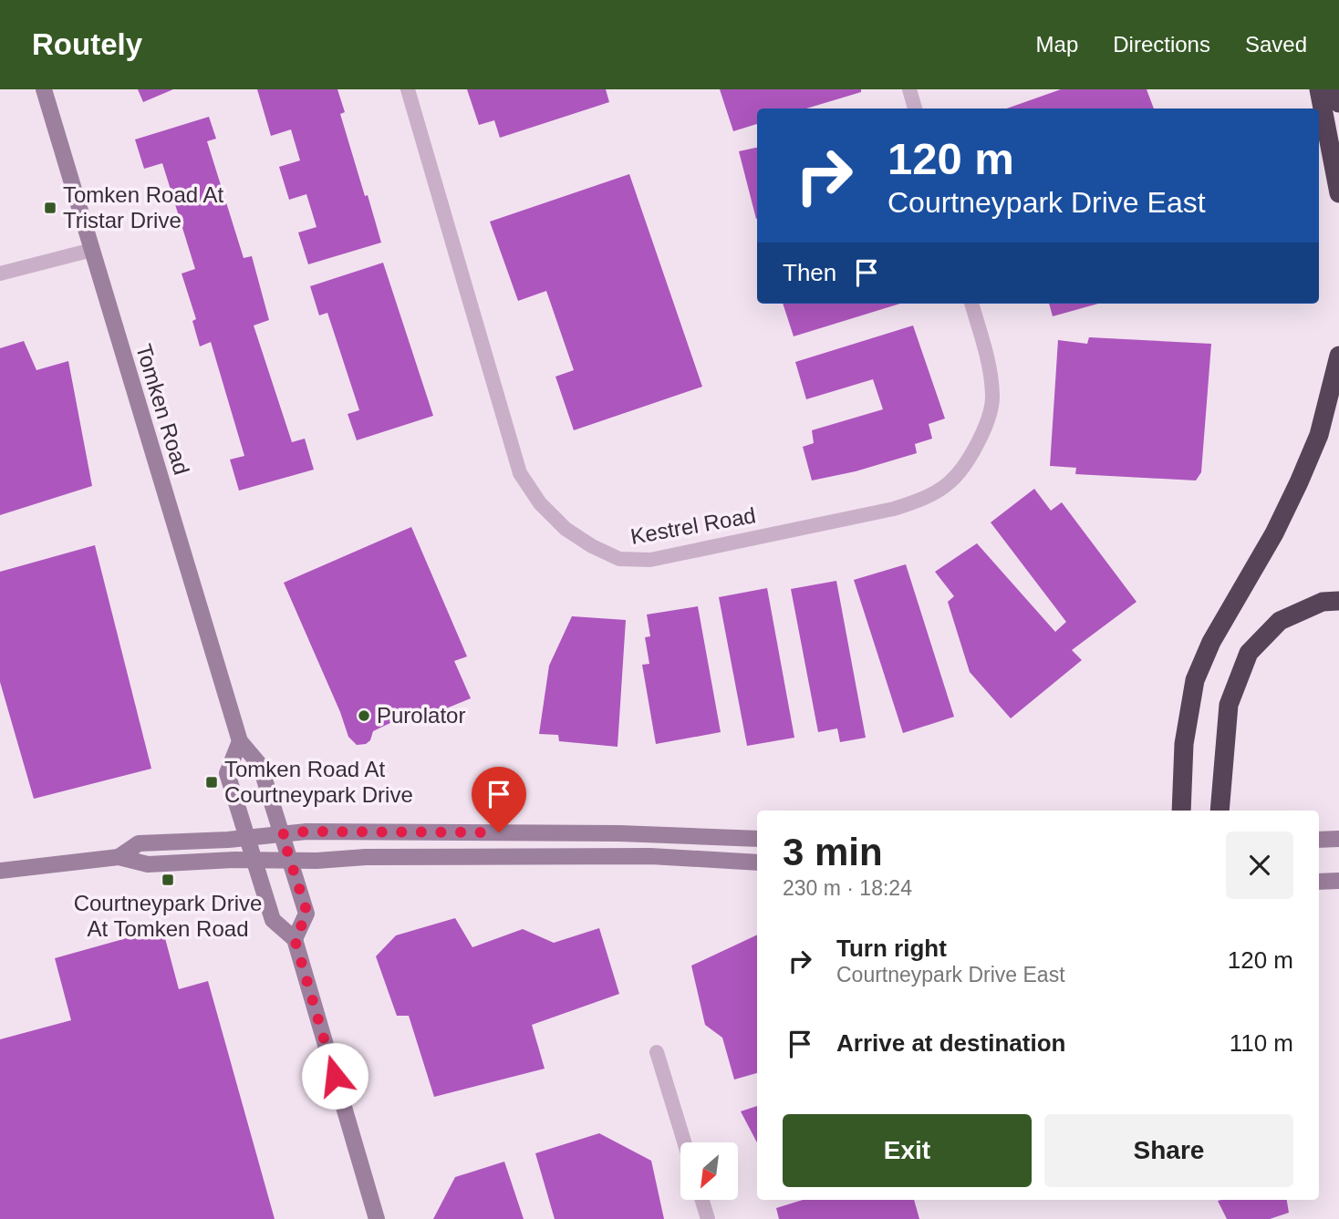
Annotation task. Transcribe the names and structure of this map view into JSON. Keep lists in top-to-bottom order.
{
  "streets": {
    "main road": ["Tomken Road"],
    "street": ["Kestrel Road"]
  },
  "places": {
    "transit": ["Tomken Road At Tristar Drive", "Tomken Road At Courtneypark Drive", "Courtneypark Drive At Tomken Road"],
    "other": ["Purolator"]
  },
  "north": "bottom left",
  "page": {
    "header": "Routely",
    "nav": ["Map", "Directions", "Saved"],
    "turn": ["120 m", "Courtneypark Drive East"],
    "then": "Then",
    "heading": ["3 min", "230 m · 18:24"],
    "list": [
      {
        "name": "Turn right",
        "note": "Courtneypark Drive East",
        "value": "120 m"
      },
      {
        "name": "Arrive at destination",
        "value": "110 m"
      }
    ],
    "buttons": ["Exit", "Share"]
  }
}
